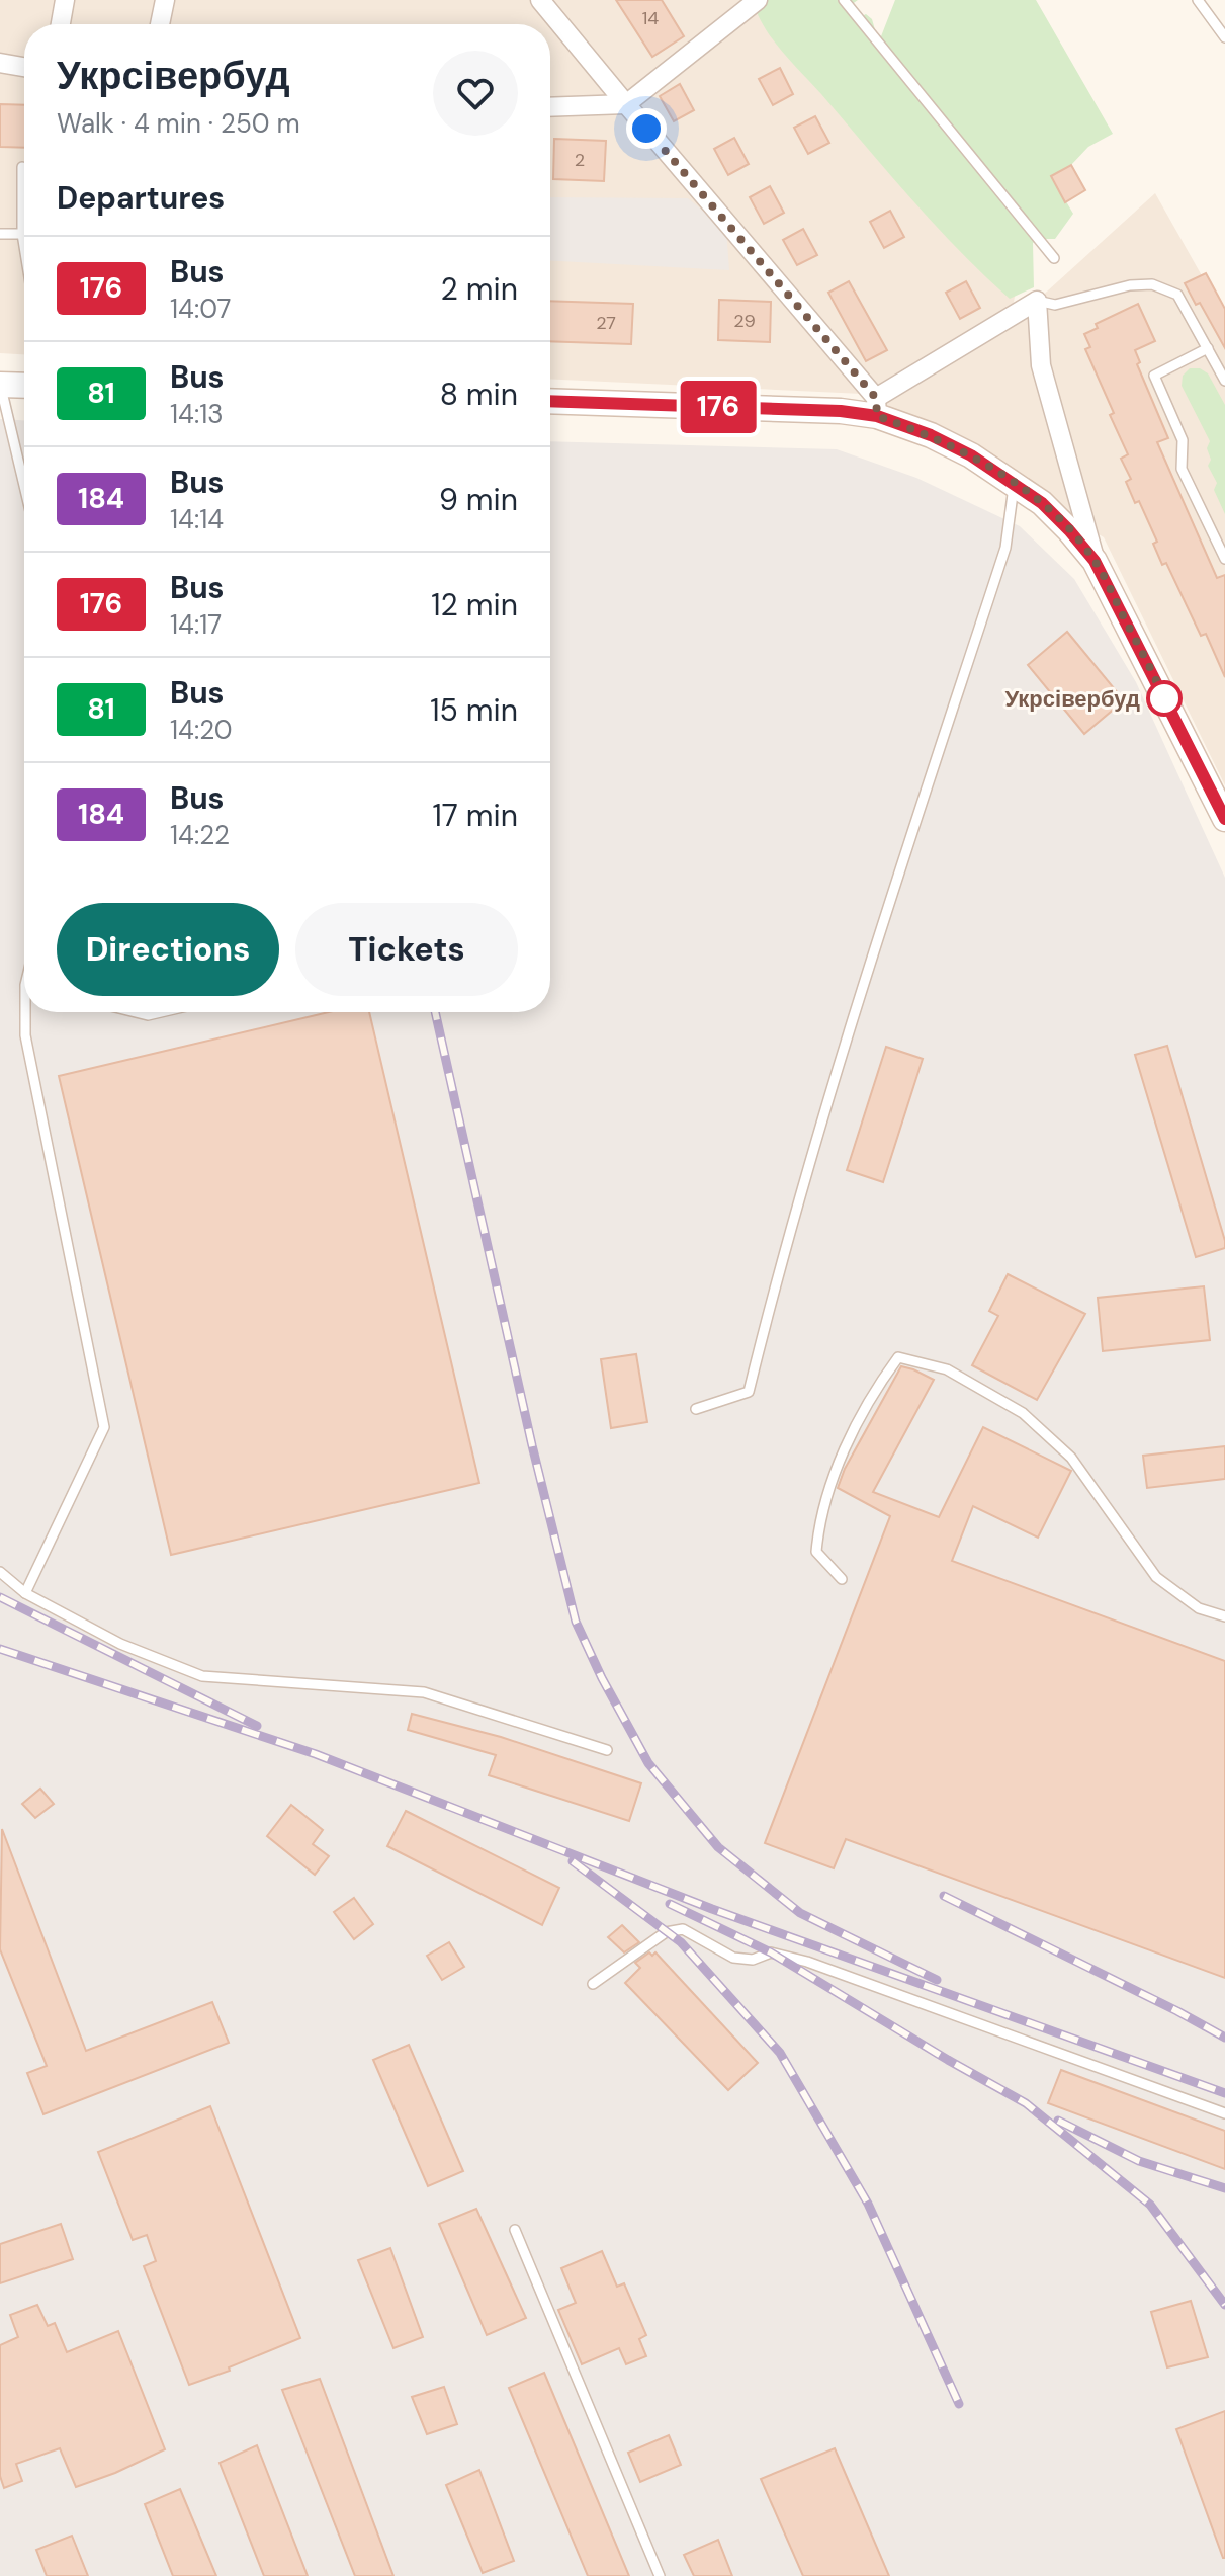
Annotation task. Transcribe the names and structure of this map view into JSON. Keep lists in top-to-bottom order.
{
  "places": ["Укрсівербуд"],
  "lines": ["bus line 176"],
  "house_numbers": [
    "14",
    "2",
    "29",
    "27"
  ],
  "page": {
    "on_map": "176",
    "heading": [
      ["Укрсівербуд", "Walk · 4 min · 250 m"],
      "Departures"
    ],
    "list": [
      {
        "mark": "176",
        "name": "Bus",
        "note": "14:07",
        "value": "2 min"
      },
      {
        "mark": "81",
        "name": "Bus",
        "note": "14:13",
        "value": "8 min"
      },
      {
        "mark": "184",
        "name": "Bus",
        "note": "14:14",
        "value": "9 min"
      },
      {
        "mark": "176",
        "name": "Bus",
        "note": "14:17",
        "value": "12 min"
      },
      {
        "mark": "81",
        "name": "Bus",
        "note": "14:20",
        "value": "15 min"
      },
      {
        "mark": "184",
        "name": "Bus",
        "note": "14:22",
        "value": "17 min"
      }
    ],
    "buttons": ["Directions", "Tickets"]
  }
}
